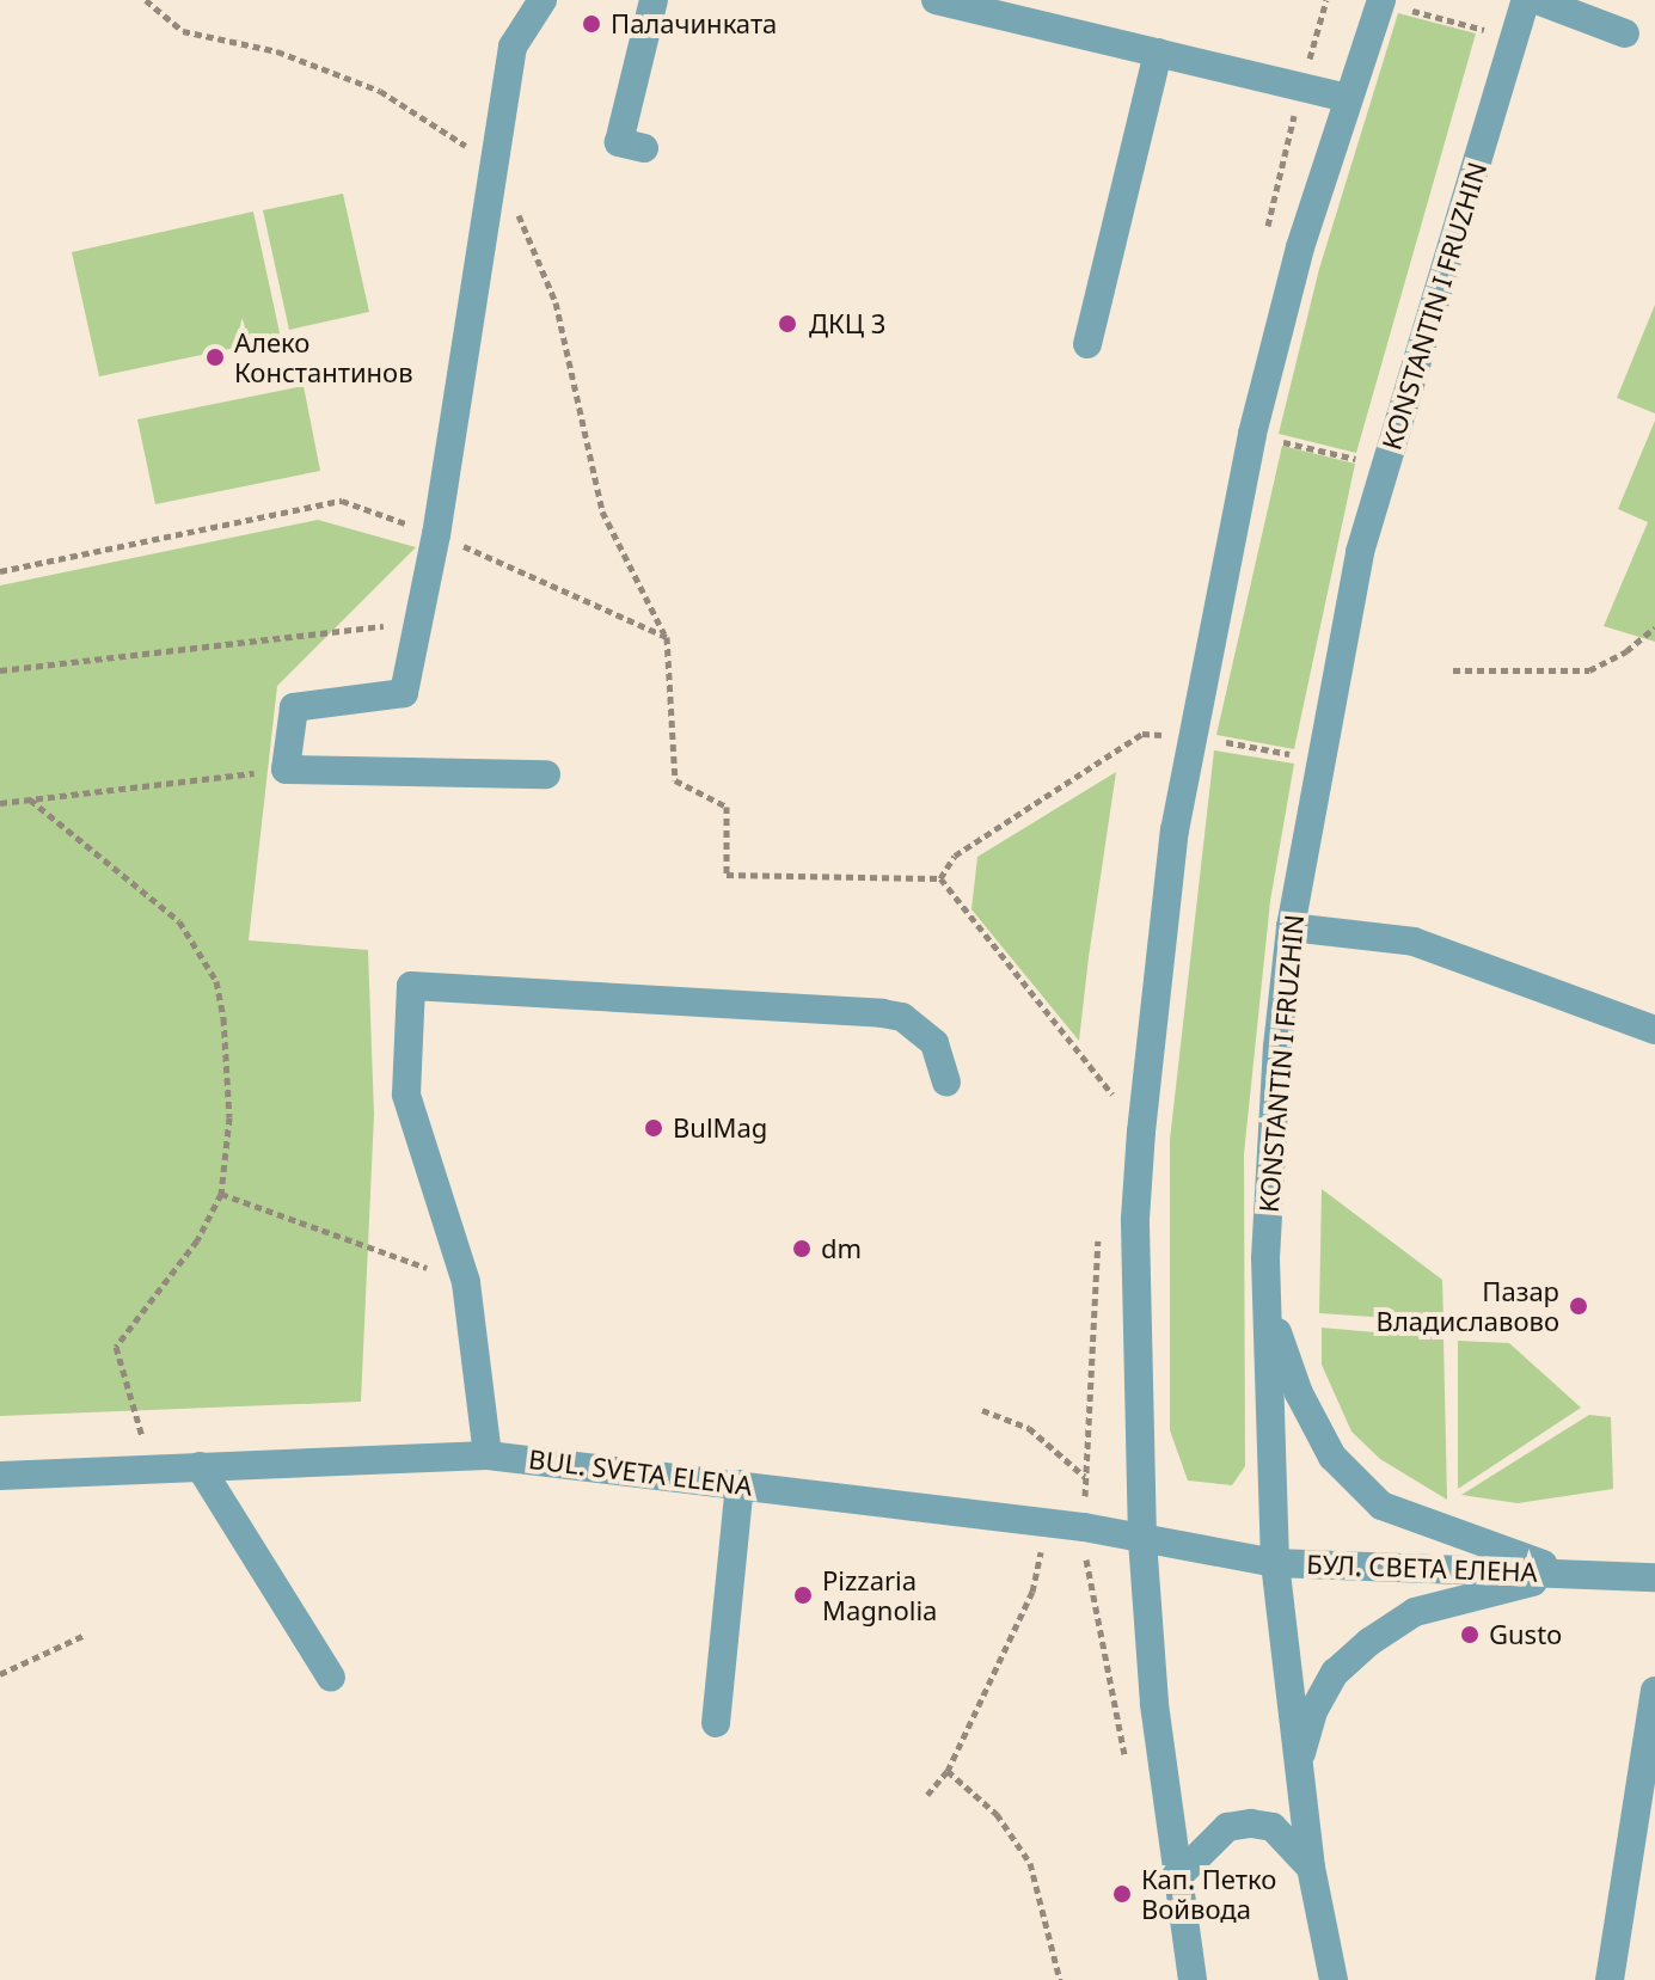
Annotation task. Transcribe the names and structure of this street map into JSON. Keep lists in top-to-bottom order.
{
  "streets": {
    "street": ["KONSTANTIN I FRUZHIN", "BUL. SVETA ELENA", "БУЛ. СВЕТА ЕЛЕНА"]
  },
  "crossings": [
    ["KONSTANTIN I FRUZHIN", "BUL. SVETA ELENA"],
    ["KONSTANTIN I FRUZHIN", "БУЛ. СВЕТА ЕЛЕНА"],
    ["BUL. SVETA ELENA", "БУЛ. СВЕТА ЕЛЕНА"]
  ],
  "places": [
    "Палачинката",
    "ДКЦ 3",
    "Алеко Константинов",
    "BulMag",
    "dm",
    "Пазар Владиславово",
    "Pizzaria Magnolia",
    "Gusto",
    "Кап. Петко Войвода"
  ]
}
